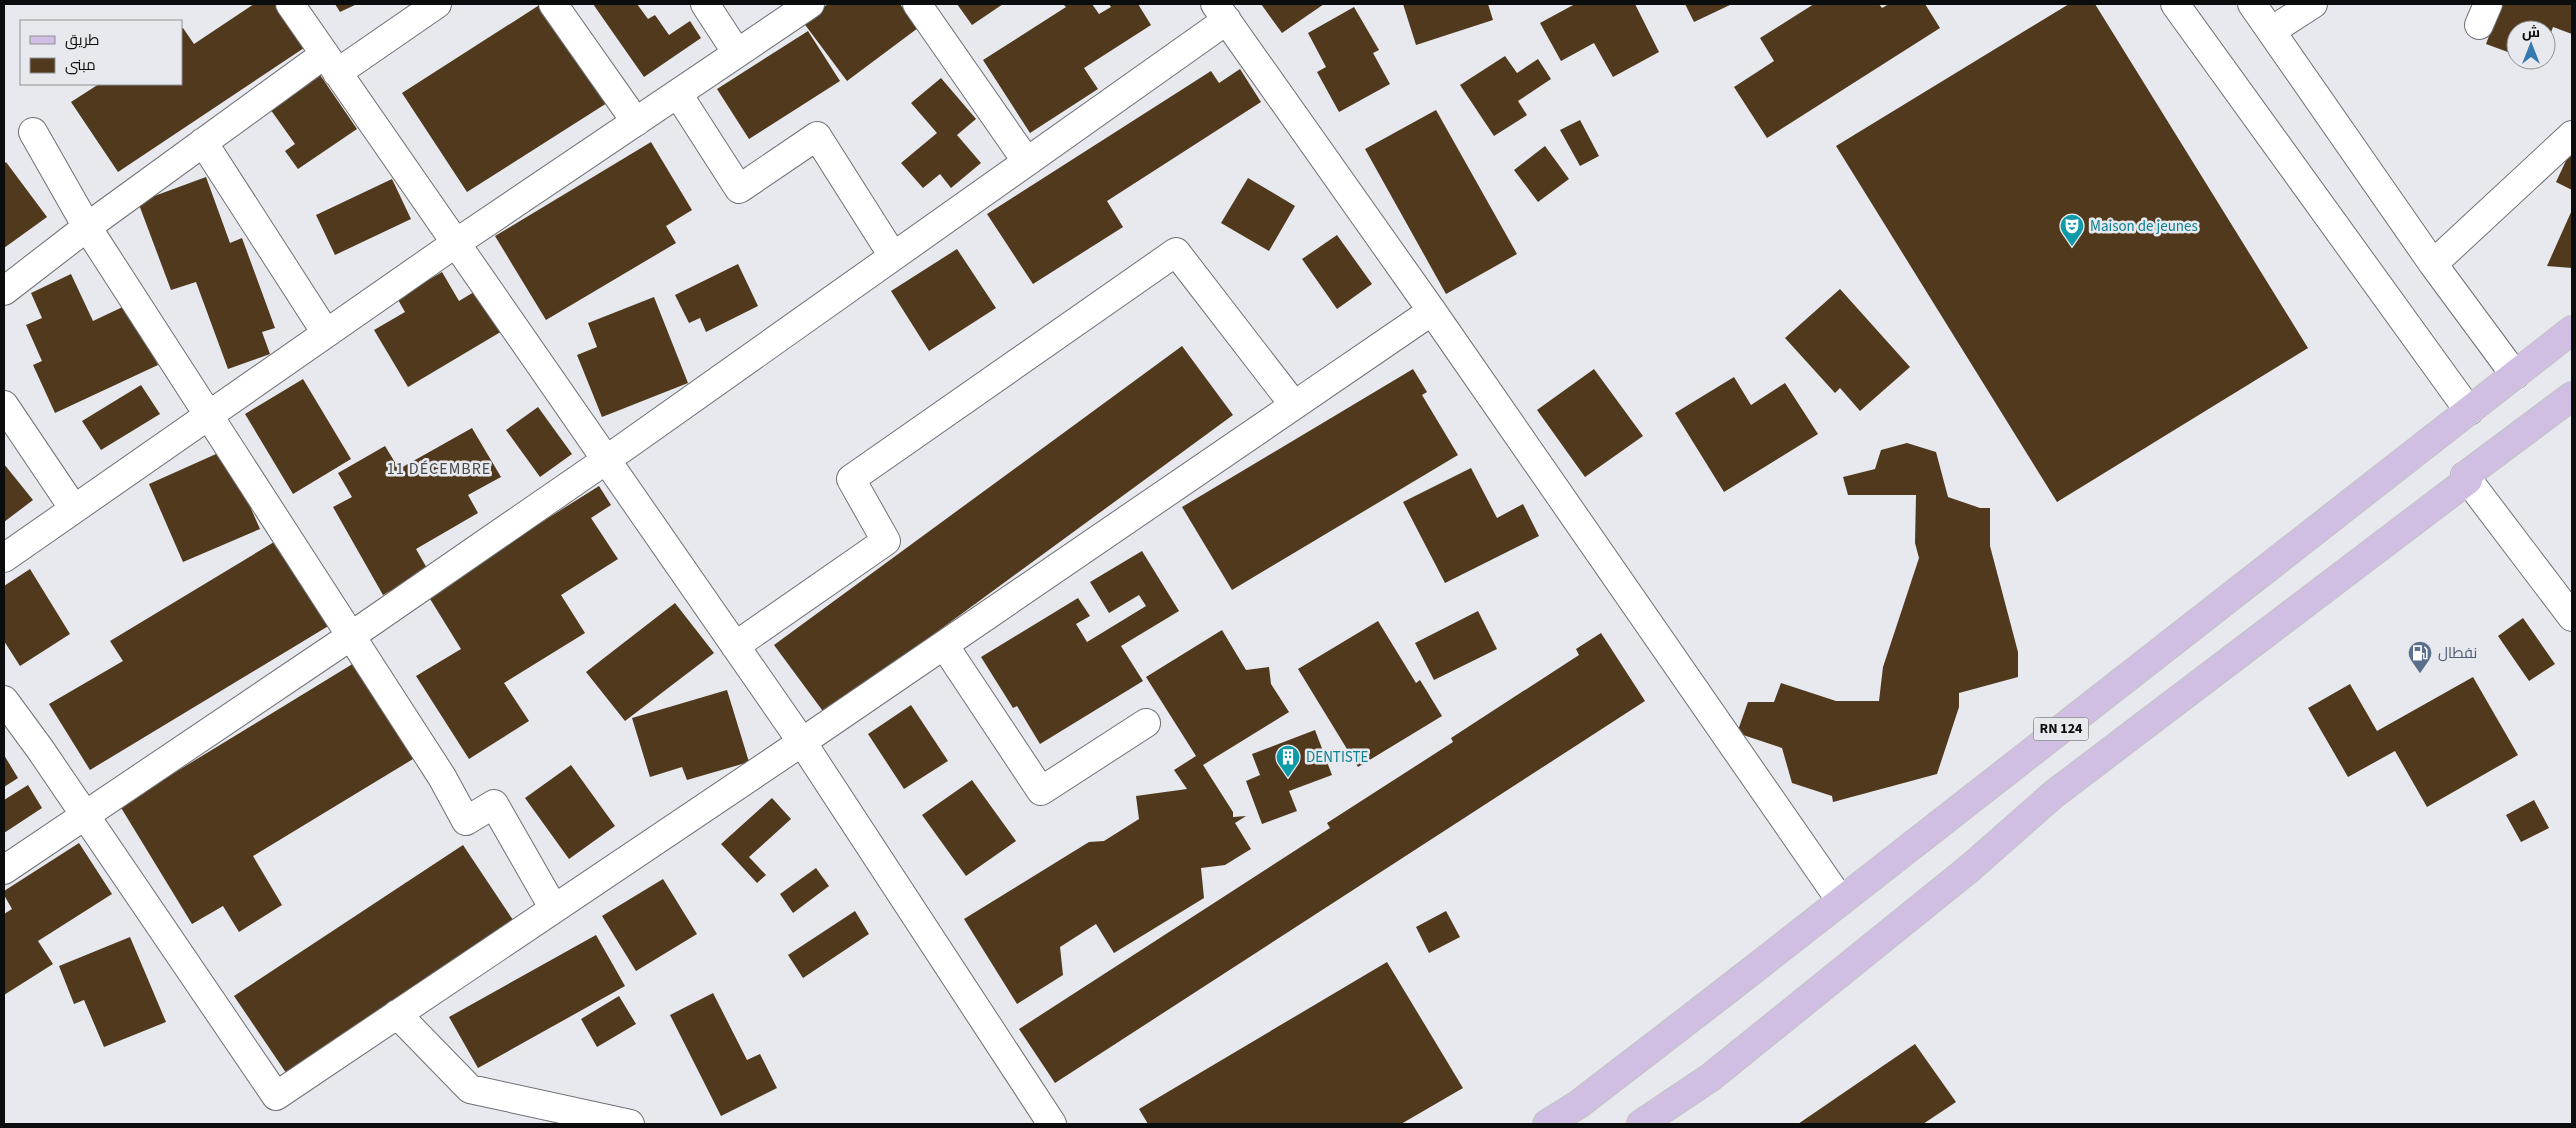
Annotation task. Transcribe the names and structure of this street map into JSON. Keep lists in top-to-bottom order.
{
  "streets": {
    "main road": ["RN 124"]
  },
  "districts": ["11 DÉCEMBRE"],
  "places": {
    "theatre": ["Maison de jeunes"],
    "fuel station": ["نفطال"],
    "building": ["DENTISTE"]
  },
  "legend": ["طريق", "مبنى"],
  "north": "top"
}
